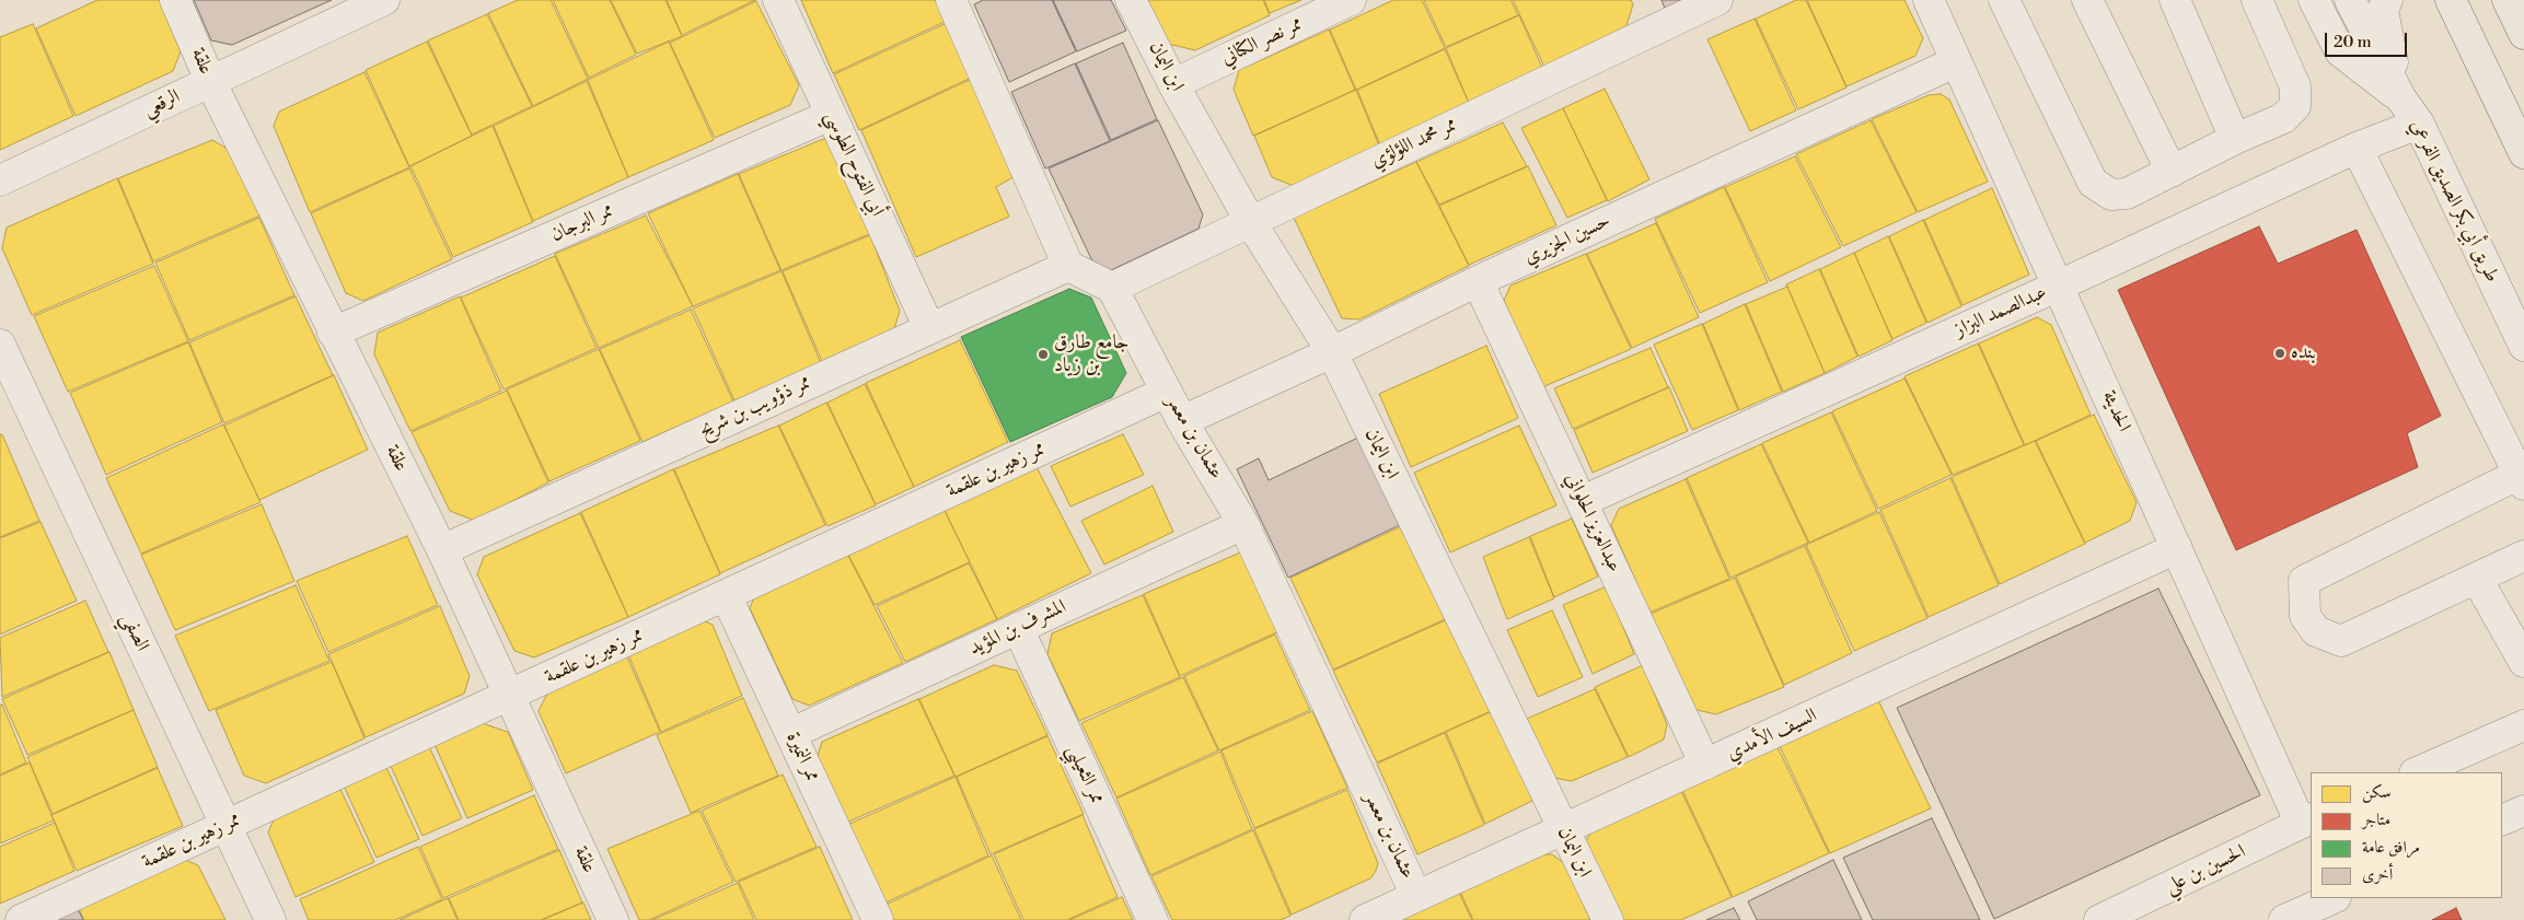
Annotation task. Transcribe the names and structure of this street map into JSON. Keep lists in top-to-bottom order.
{
  "streets": {
    "street": [
      "ممر نصر الكتاني",
      "علقة",
      "ابن اليمان",
      "الرقعي",
      "ممر محمد اللؤلؤي",
      "أبي الفتوح الطوسي",
      "طريق أبي بكر الصديق الفرعي",
      "ممر البرجان",
      "حسين الجزيري",
      "عبدالصمد البزاز",
      "ممر ذؤويب بن شريح",
      "الحديثة",
      "عثمان بن معمر",
      "ممر زهير بن علقمة",
      "عبدالعزيز الحلواني",
      "المشرف بن المؤيد",
      "الصفي",
      "السيف الأمدي",
      "ممر النميرة",
      "ممر الثعيلبي",
      "الحسين بن علي"
    ]
  },
  "crossings": [
    ["ممر نصر الكتاني", "ابن اليمان"],
    ["علقة", "الرقعي"],
    ["علقة", "ممر البرجان"],
    ["علقة", "ممر ذؤويب بن شريح"],
    ["علقة", "ممر زهير بن علقمة"],
    ["ابن اليمان", "ممر محمد اللؤلؤي"],
    ["ابن اليمان", "حسين الجزيري"],
    ["ابن اليمان", "السيف الأمدي"],
    ["ممر محمد اللؤلؤي", "عثمان بن معمر"],
    ["أبي الفتوح الطوسي", "ممر البرجان"],
    ["أبي الفتوح الطوسي", "ممر ذؤويب بن شريح"],
    ["طريق أبي بكر الصديق الفرعي", "عبدالصمد البزاز"],
    ["حسين الجزيري", "الحديثة"],
    ["حسين الجزيري", "عثمان بن معمر"],
    ["حسين الجزيري", "عبدالعزيز الحلواني"],
    ["عبدالصمد البزاز", "الحديثة"],
    ["عبدالصمد البزاز", "عبدالعزيز الحلواني"],
    ["الحديثة", "السيف الأمدي"],
    ["الحديثة", "الحسين بن علي"],
    ["عثمان بن معمر", "ممر زهير بن علقمة"],
    ["عثمان بن معمر", "المشرف بن المؤيد"],
    ["عثمان بن معمر", "السيف الأمدي"],
    ["ممر زهير بن علقمة", "الصفي"],
    ["ممر زهير بن علقمة", "ممر النميرة"],
    ["عبدالعزيز الحلواني", "السيف الأمدي"],
    ["المشرف بن المؤيد", "ممر النميرة"],
    ["المشرف بن المؤيد", "ممر الثعيلبي"]
  ],
  "places": ["بنده", "جامع طارق بن زياد"],
  "legend": [
    "سكن",
    "متاجر",
    "مرافق عامة",
    "أخرى"
  ],
  "scale_bar": "20 m"
}
